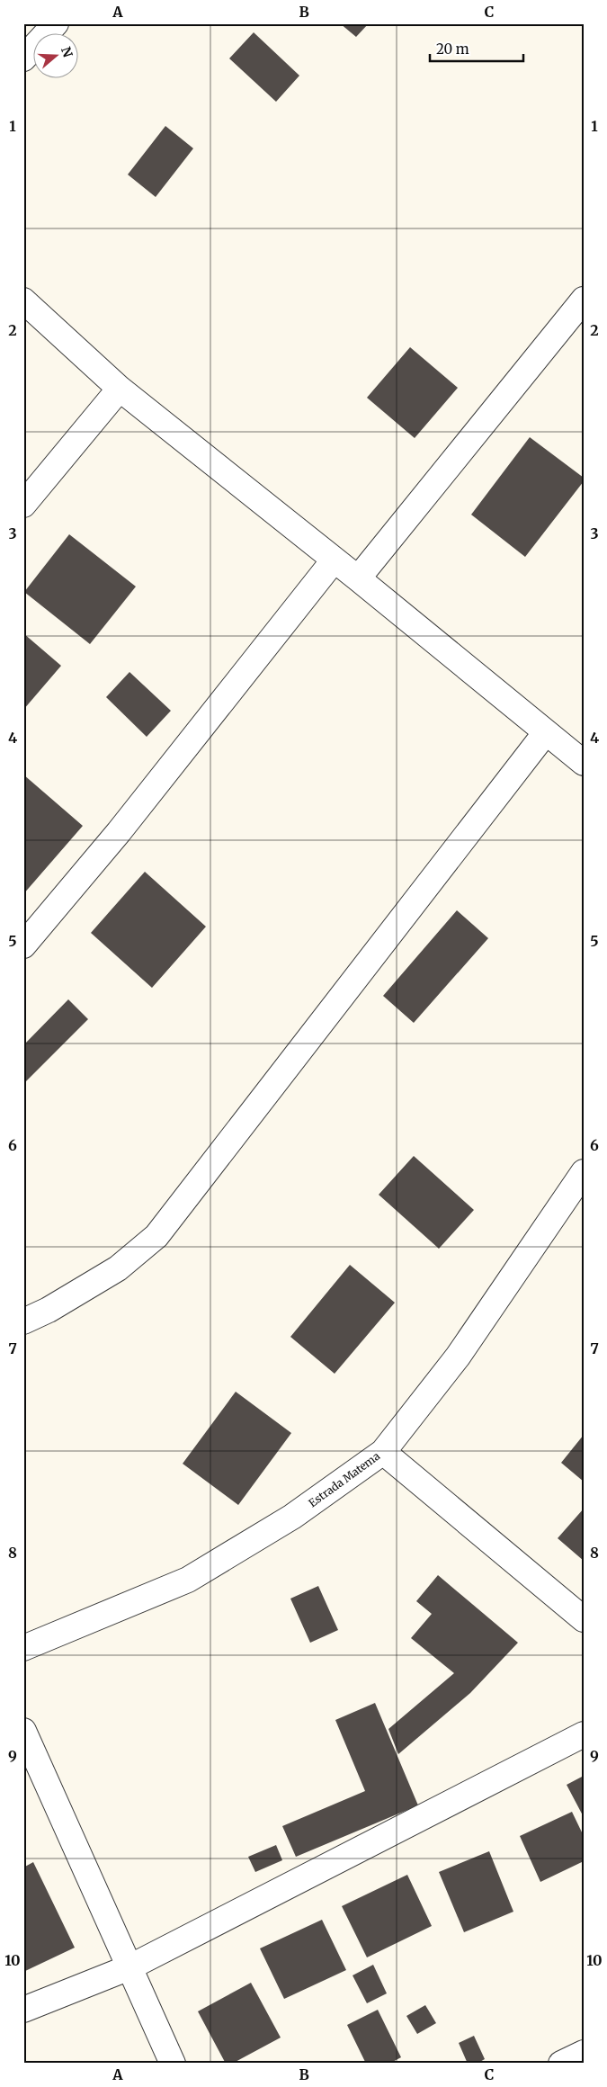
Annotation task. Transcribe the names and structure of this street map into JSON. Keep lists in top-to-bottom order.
{
  "streets": {
    "street": ["Estrada Matema"]
  },
  "scale_bar": "20 m",
  "north": "right",
  "grid": {
    "columns": ["A", "B", "C"],
    "rows": [
      "1",
      "2",
      "3",
      "4",
      "5",
      "6",
      "7",
      "8",
      "9",
      "10"
    ]
  }
}
